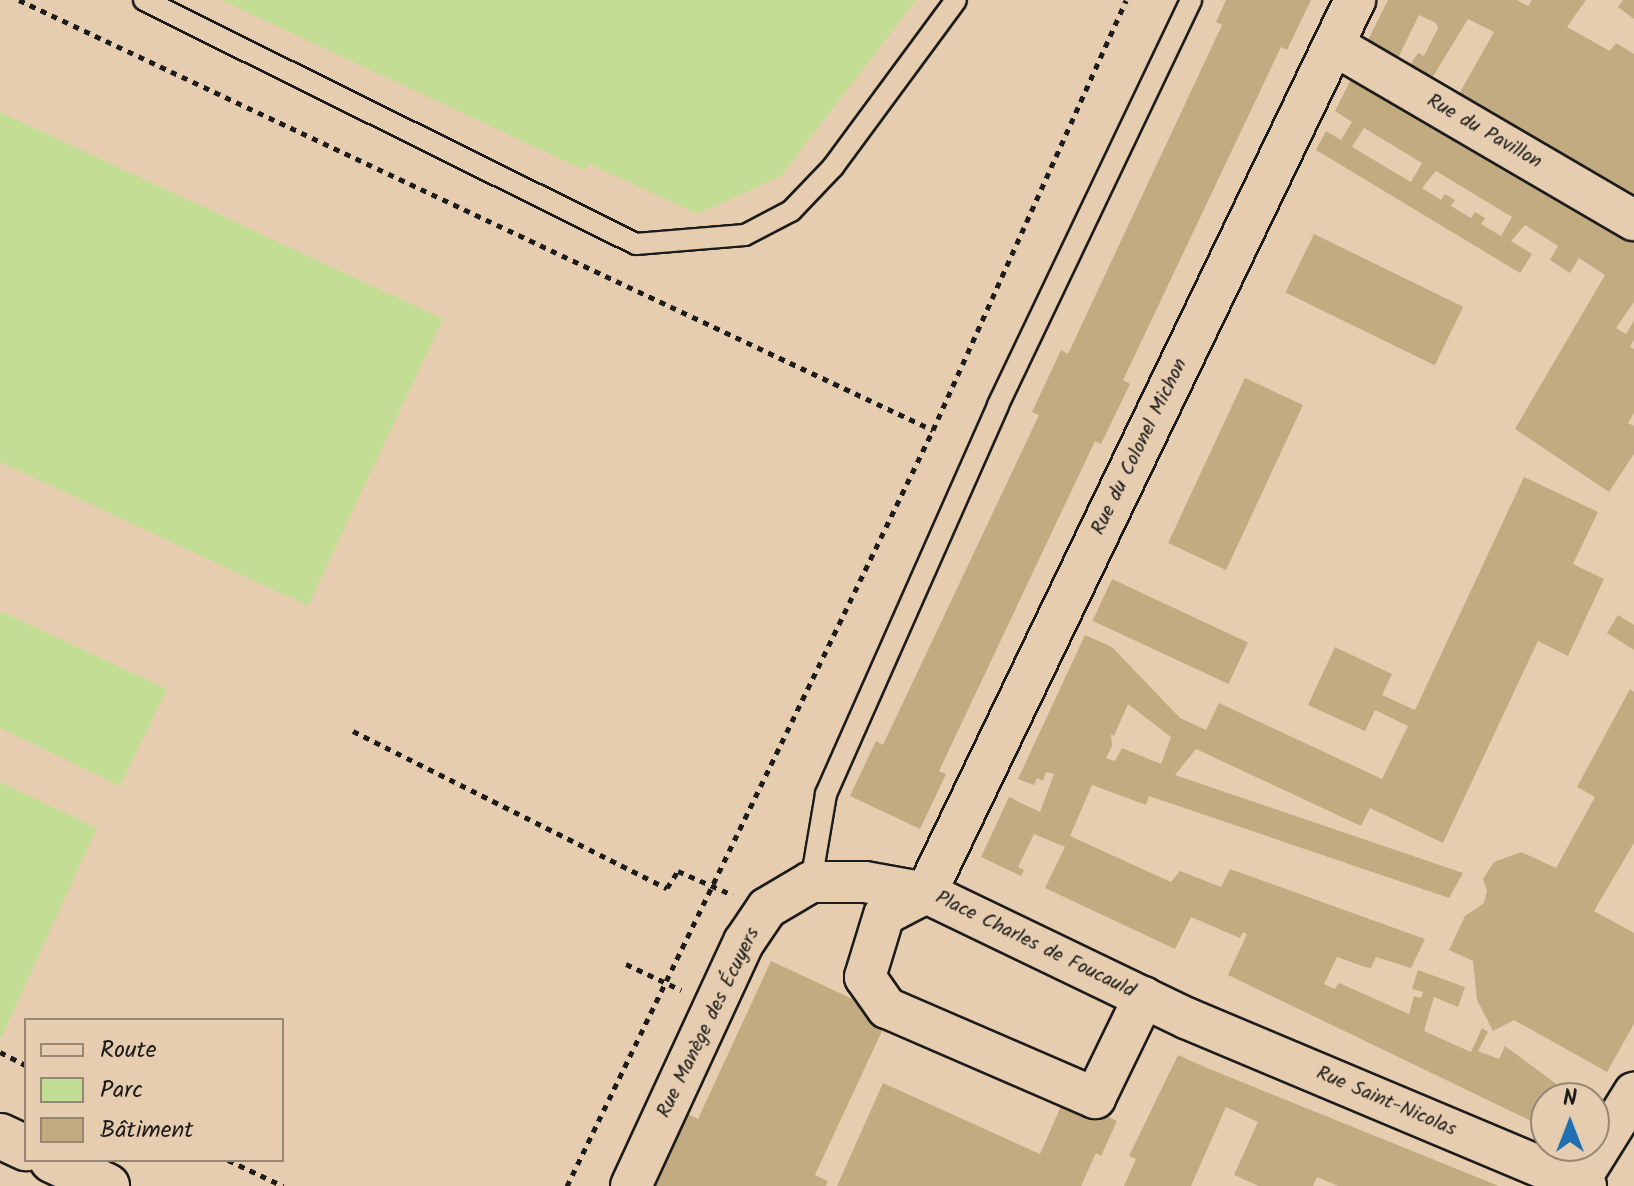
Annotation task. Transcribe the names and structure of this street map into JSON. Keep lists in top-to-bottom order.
{
  "streets": {
    "street": [
      "Rue du Pavillon",
      "Rue du Colonel Michon",
      "Place Charles de Foucauld",
      "Rue Manège des Écuyers",
      "Rue Saint-Nicolas"
    ]
  },
  "crossings": [
    ["Rue du Pavillon", "Rue du Colonel Michon"],
    ["Rue du Colonel Michon", "Place Charles de Foucauld"],
    ["Place Charles de Foucauld", "Rue Manège des Écuyers"],
    ["Place Charles de Foucauld", "Rue Saint-Nicolas"]
  ],
  "legend": ["Route", "Parc", "Bâtiment"],
  "north": "top"
}
